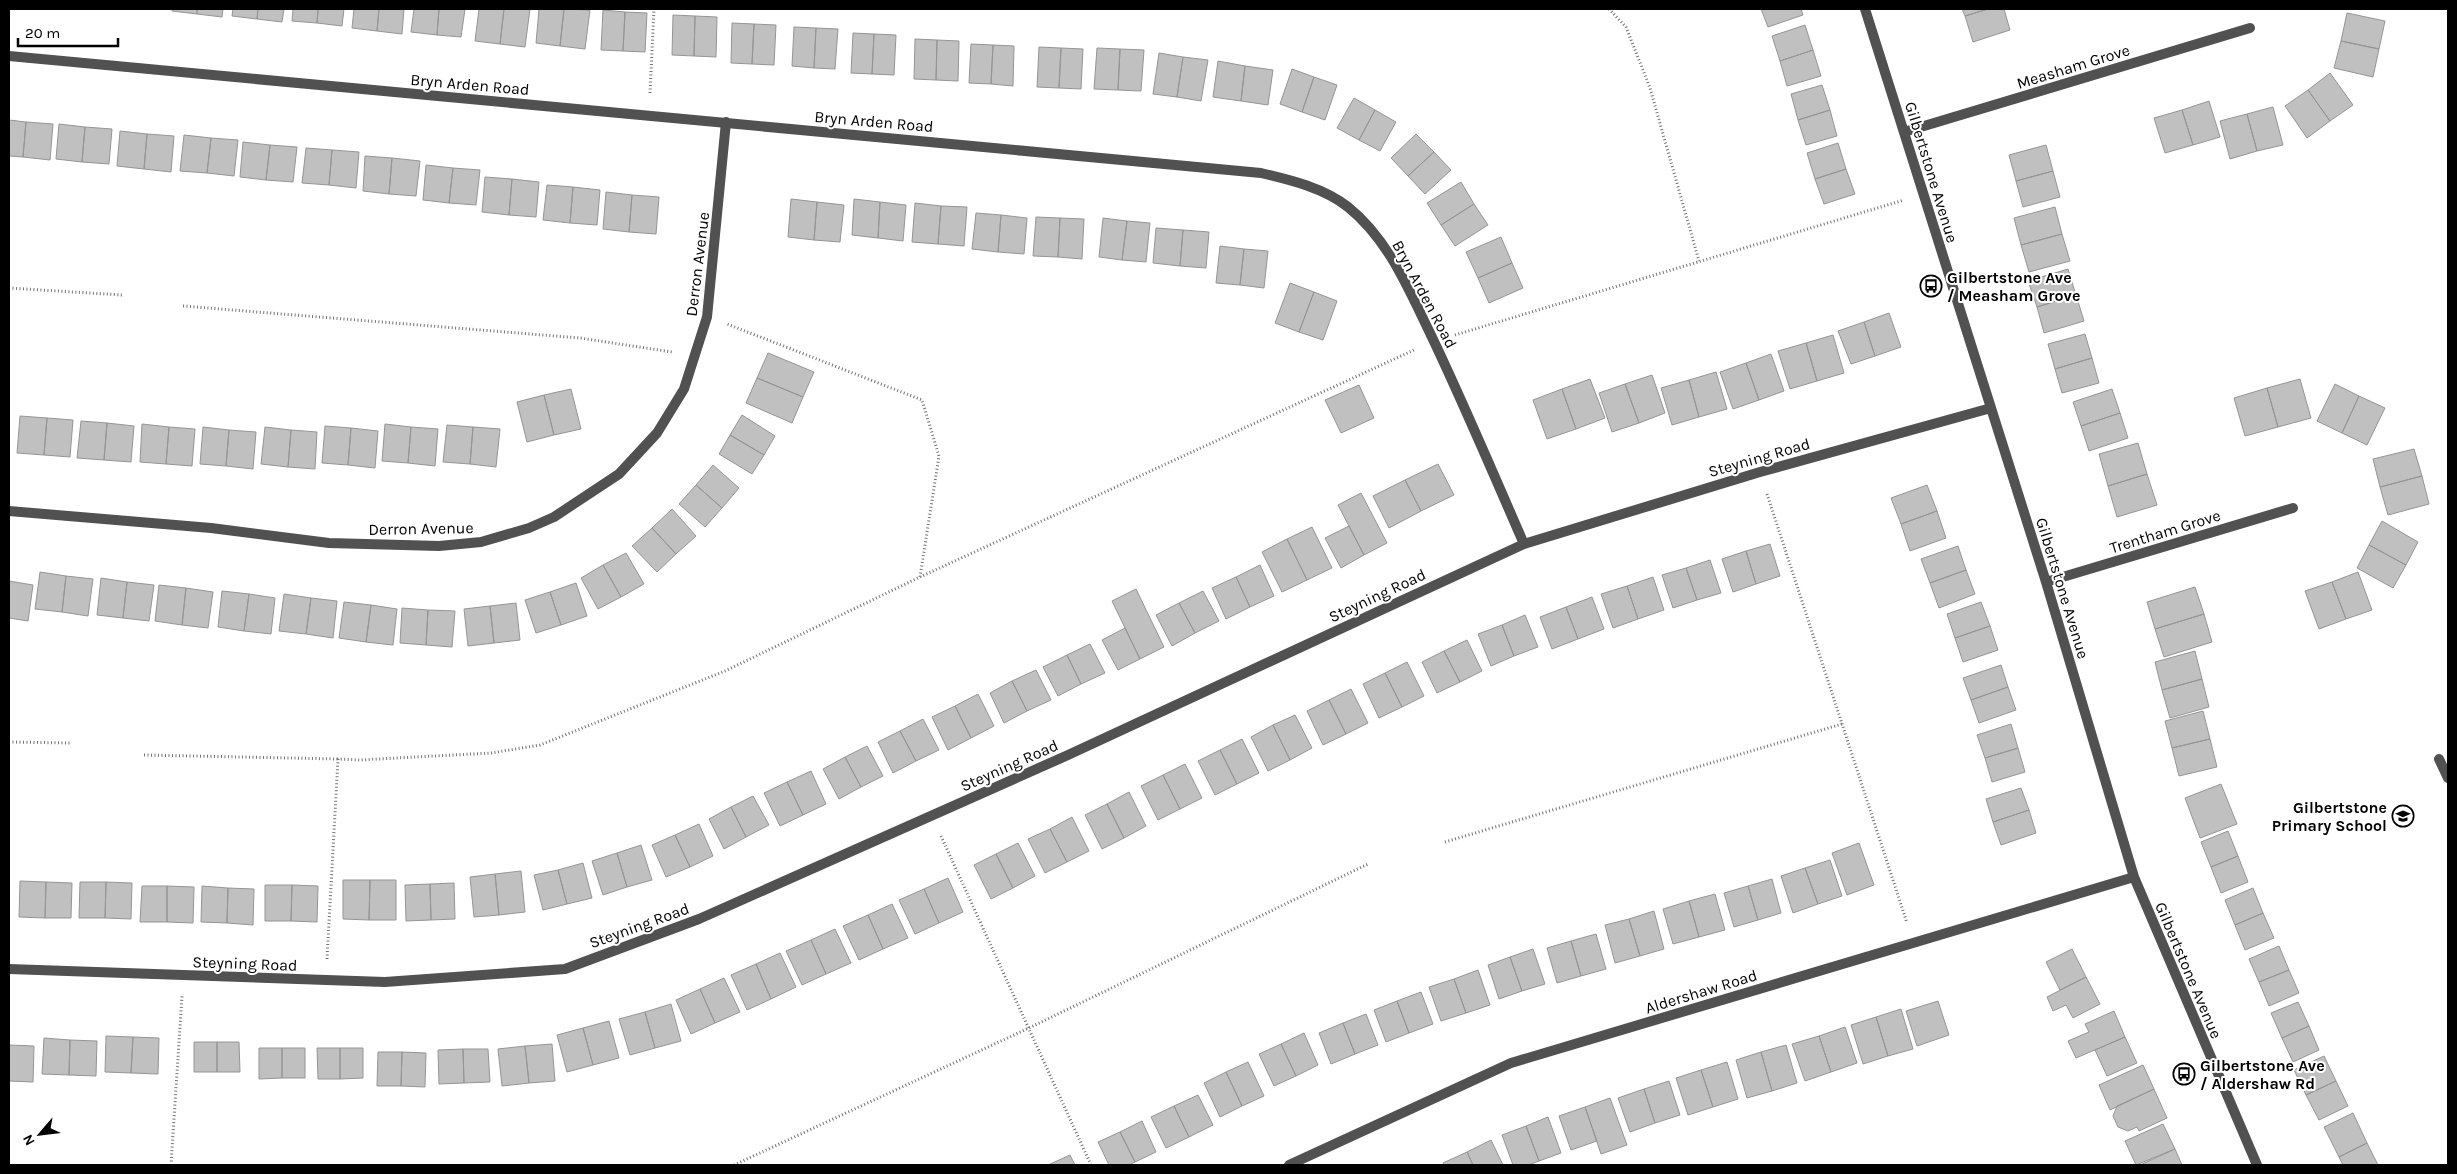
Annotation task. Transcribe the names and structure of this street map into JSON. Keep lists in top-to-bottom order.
{
  "streets": {
    "street": [
      "Measham Grove",
      "Bryn Arden Road",
      "Gilbertstone Avenue",
      "Derron Avenue",
      "Steyning Road",
      "Trentham Grove",
      "Aldershaw Road"
    ]
  },
  "crossings": [
    ["Measham Grove", "Gilbertstone Avenue"],
    ["Bryn Arden Road", "Derron Avenue"],
    ["Bryn Arden Road", "Steyning Road"],
    ["Gilbertstone Avenue", "Steyning Road"],
    ["Gilbertstone Avenue", "Trentham Grove"],
    ["Gilbertstone Avenue", "Aldershaw Road"]
  ],
  "places": {
    "bus stop": ["Gilbertstone Ave / Measham Grove", "Gilbertstone Ave / Aldershaw Rd"],
    "school or university": ["Gilbertstone Primary School"]
  },
  "scale_bar": "20 m",
  "north": "bottom left"
}
